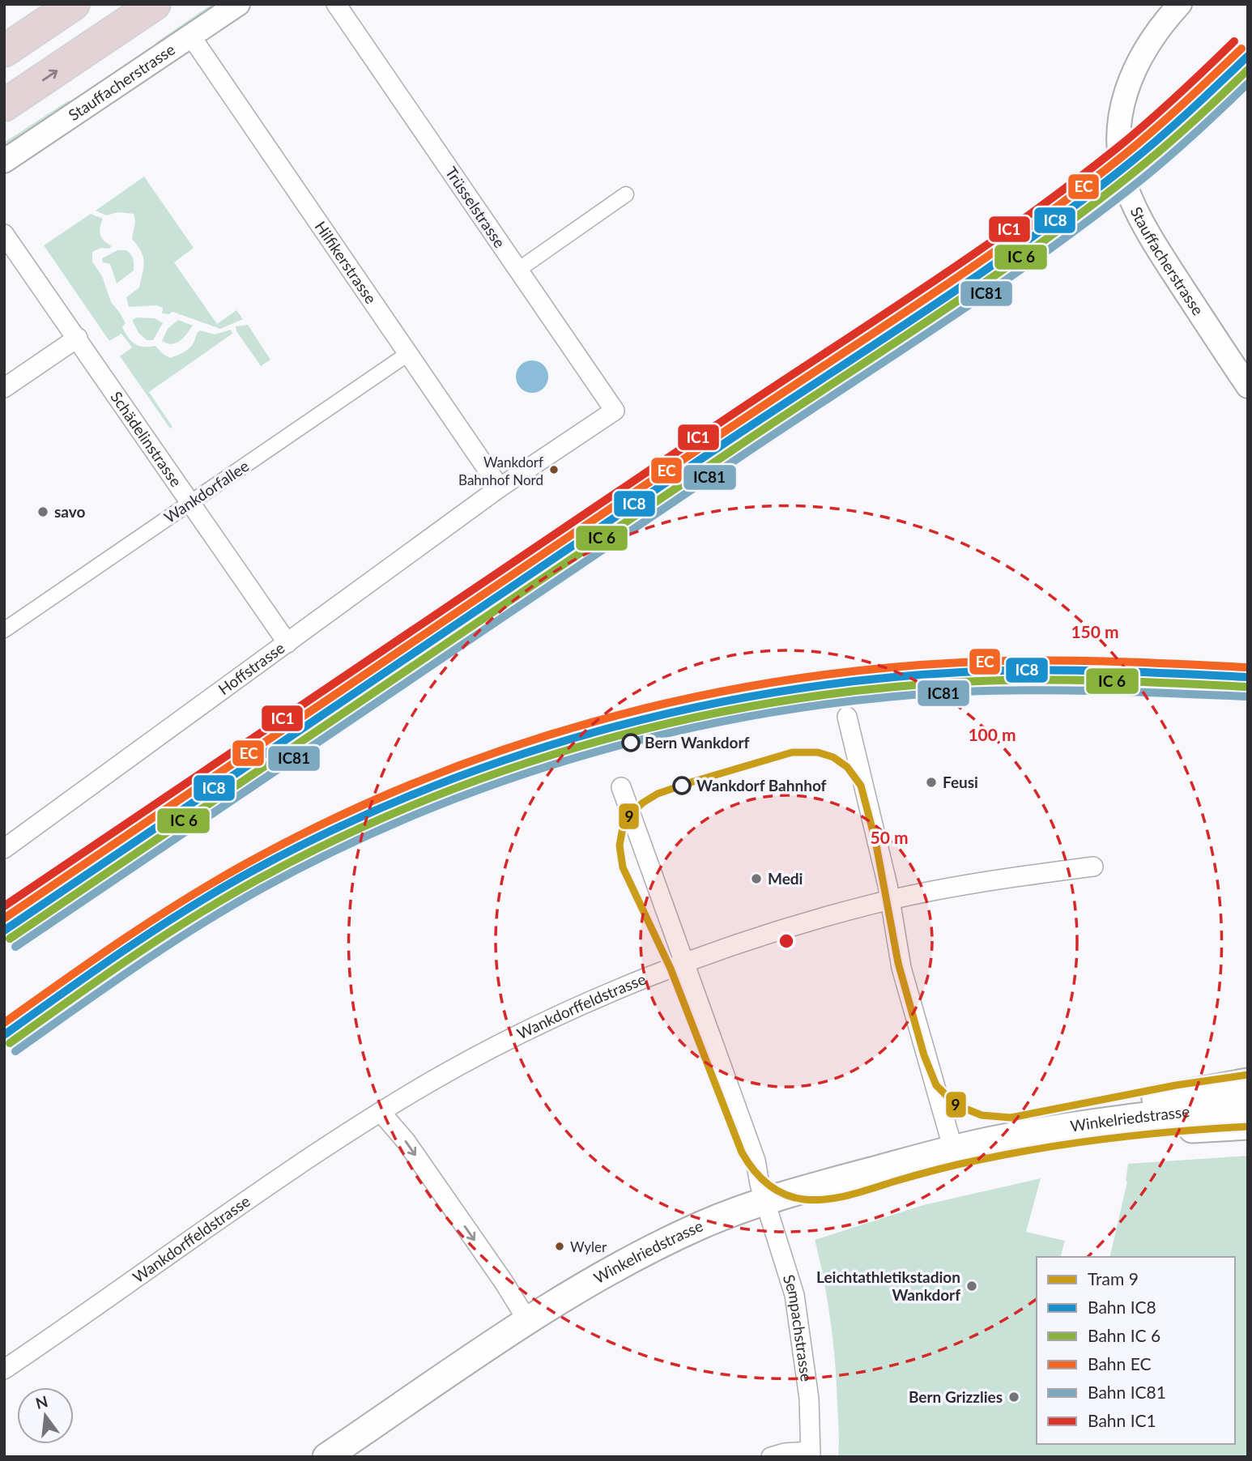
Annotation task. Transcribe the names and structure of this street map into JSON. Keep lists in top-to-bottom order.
{
  "streets": {
    "main road": ["Winkelriedstrasse"],
    "street": [
      "Stauffacherstrasse",
      "Trüsselstrasse",
      "Hilfikerstrasse",
      "Schädelinstrasse",
      "Wankdorfallee",
      "Hoffstrasse",
      "Wankdorffeldstrasse",
      "Sempachstrasse"
    ]
  },
  "crossings": [
    ["Stauffacherstrasse", "Hilfikerstrasse"],
    ["Trüsselstrasse", "Hoffstrasse"],
    ["Hilfikerstrasse", "Wankdorfallee"],
    ["Hilfikerstrasse", "Hoffstrasse"],
    ["Schädelinstrasse", "Wankdorfallee"],
    ["Schädelinstrasse", "Hoffstrasse"],
    ["Wankdorffeldstrasse", "Sempachstrasse"],
    ["Winkelriedstrasse", "Sempachstrasse"]
  ],
  "places": [
    "Wankdorf Bahnhof Nord",
    "savo",
    "Bern Wankdorf",
    "Feusi",
    "Wankdorf Bahnhof",
    "Medi",
    "Wyler",
    "Leichtathletikstadion Wankdorf",
    "Bern Grizzlies"
  ],
  "lines": [
    "rail line IC1",
    "rail line EC",
    "rail line IC8",
    "rail line IC81",
    "tram line 9"
  ],
  "legend": [
    "Tram 9",
    "Bahn IC8",
    "Bahn IC 6",
    "Bahn EC",
    "Bahn IC81",
    "Bahn IC1"
  ],
  "north": "top",
  "rings": ["150 m", "100 m", "50 m"]
}
